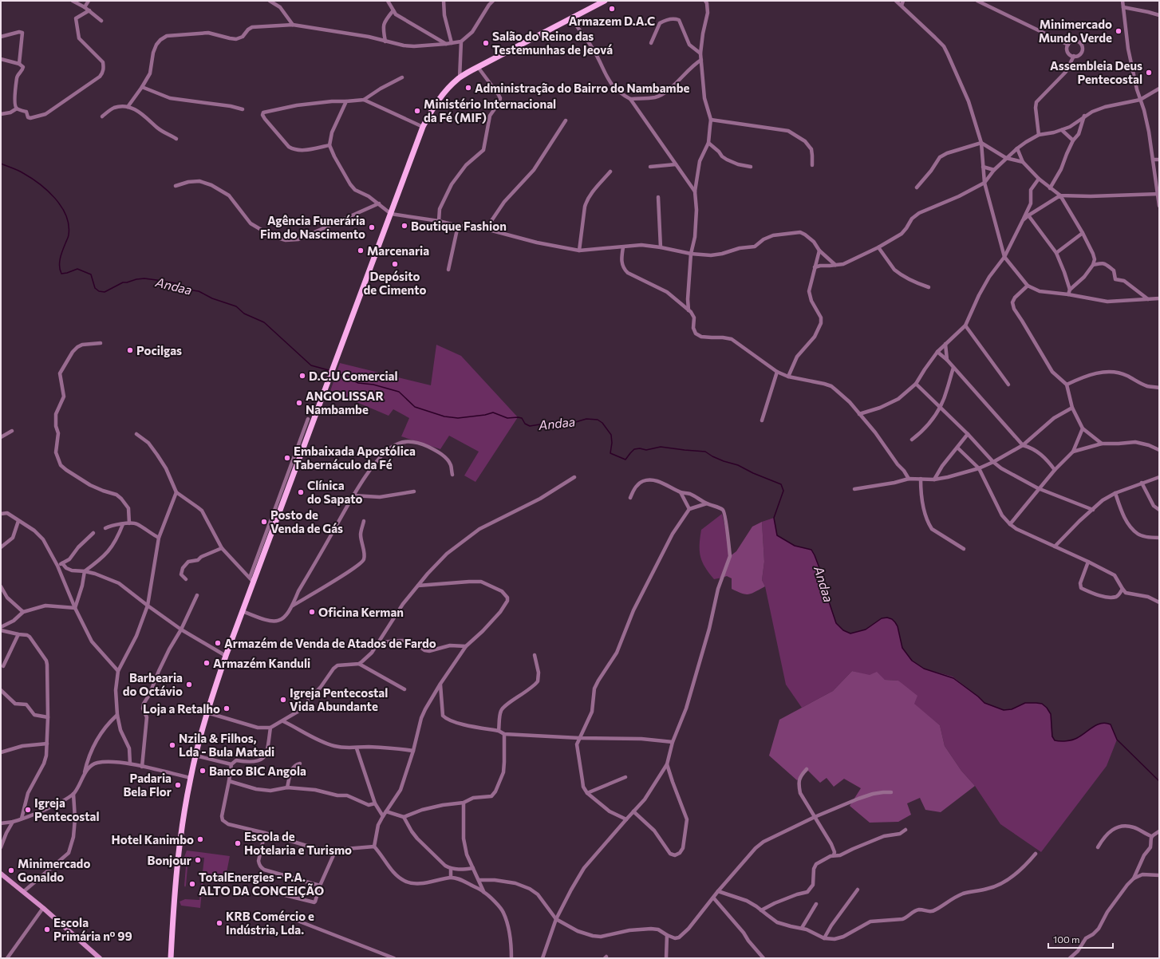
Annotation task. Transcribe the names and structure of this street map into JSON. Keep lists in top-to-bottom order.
{
  "water": ["Andaa"],
  "places": [
    "Armazem D.A.C",
    "Minimercado Mundo Verde",
    "Salão do Reino das Testemunhas de Jeová",
    "Assembleia Deus Pentecostal",
    "Administração do Bairro do Nambambe",
    "Ministério Internacional da Fé (MIF)",
    "Boutique Fashion",
    "Agência Funerária Fim do Nascimento",
    "Marcenaria",
    "Depósito de Cimento",
    "Pocilgas",
    "D.C.U Comercial",
    "ANGOLISSAR Nambambe",
    "Embaixada Apostólica Tabernáculo da Fé",
    "Clínica do Sapato",
    "Posto de Venda de Gás",
    "Oficina Kerman",
    "Armazém de Venda de Atados de Fardo",
    "Armazém Kanduli",
    "Barbearia do Octávio",
    "Igreja Pentecostal Vida Abundante",
    "Loja a Retalho",
    "Nzila & Filhos, Lda - Bula Matadi",
    "Banco BIC Angola",
    "Padaria Bela Flor",
    "Igreja Pentecostal",
    "Hotel Kanimbo",
    "Escola de Hotelaria e Turismo",
    "Bonjour",
    "Minimercado Gonaldo",
    "TotalEnergies - P.A. ALTO DA CONCEIÇÃO",
    "KRB Comércio e Indústria, Lda.",
    "Escola Primária nº 99"
  ],
  "scale_bar": "100 m"
}
